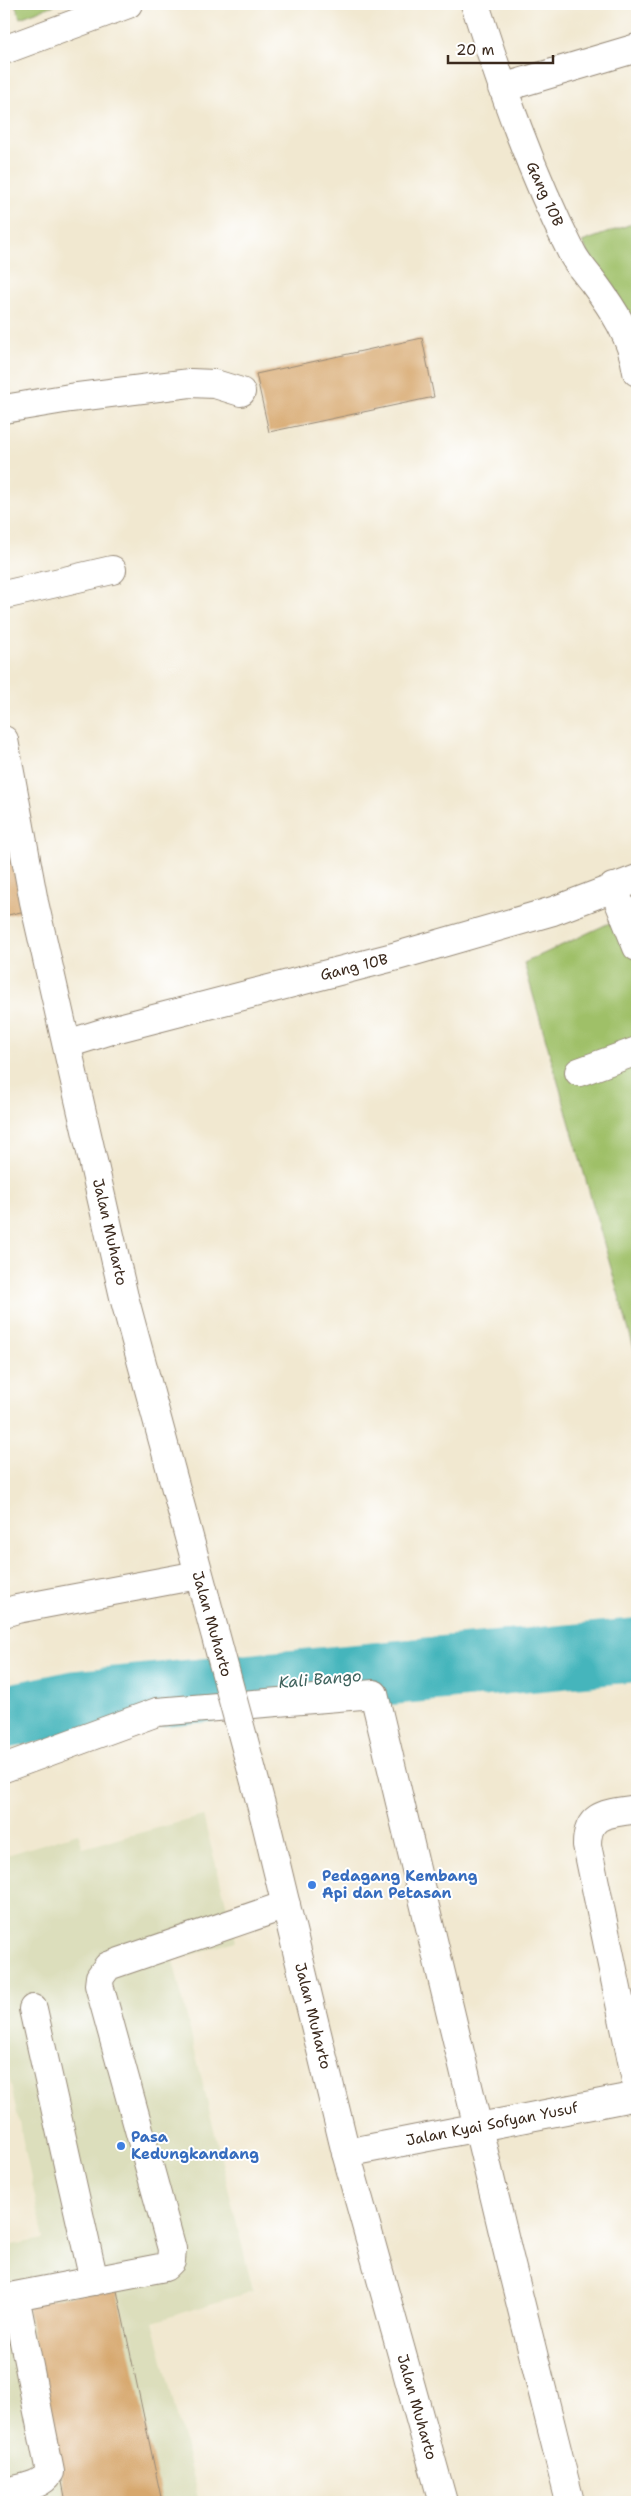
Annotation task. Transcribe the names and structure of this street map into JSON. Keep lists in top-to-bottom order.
{
  "streets": {
    "street": ["Gang 10B", "Jalan Muharto", "Jalan Kyai Sofyan Yusuf"]
  },
  "crossings": [
    ["Gang 10B", "Jalan Muharto"],
    ["Jalan Muharto", "Jalan Kyai Sofyan Yusuf"]
  ],
  "water": ["Kali Bango"],
  "places": ["Pedagang Kembang Api dan Petasan", "Pasa Kedungkandang"],
  "scale_bar": "20 m"
}
